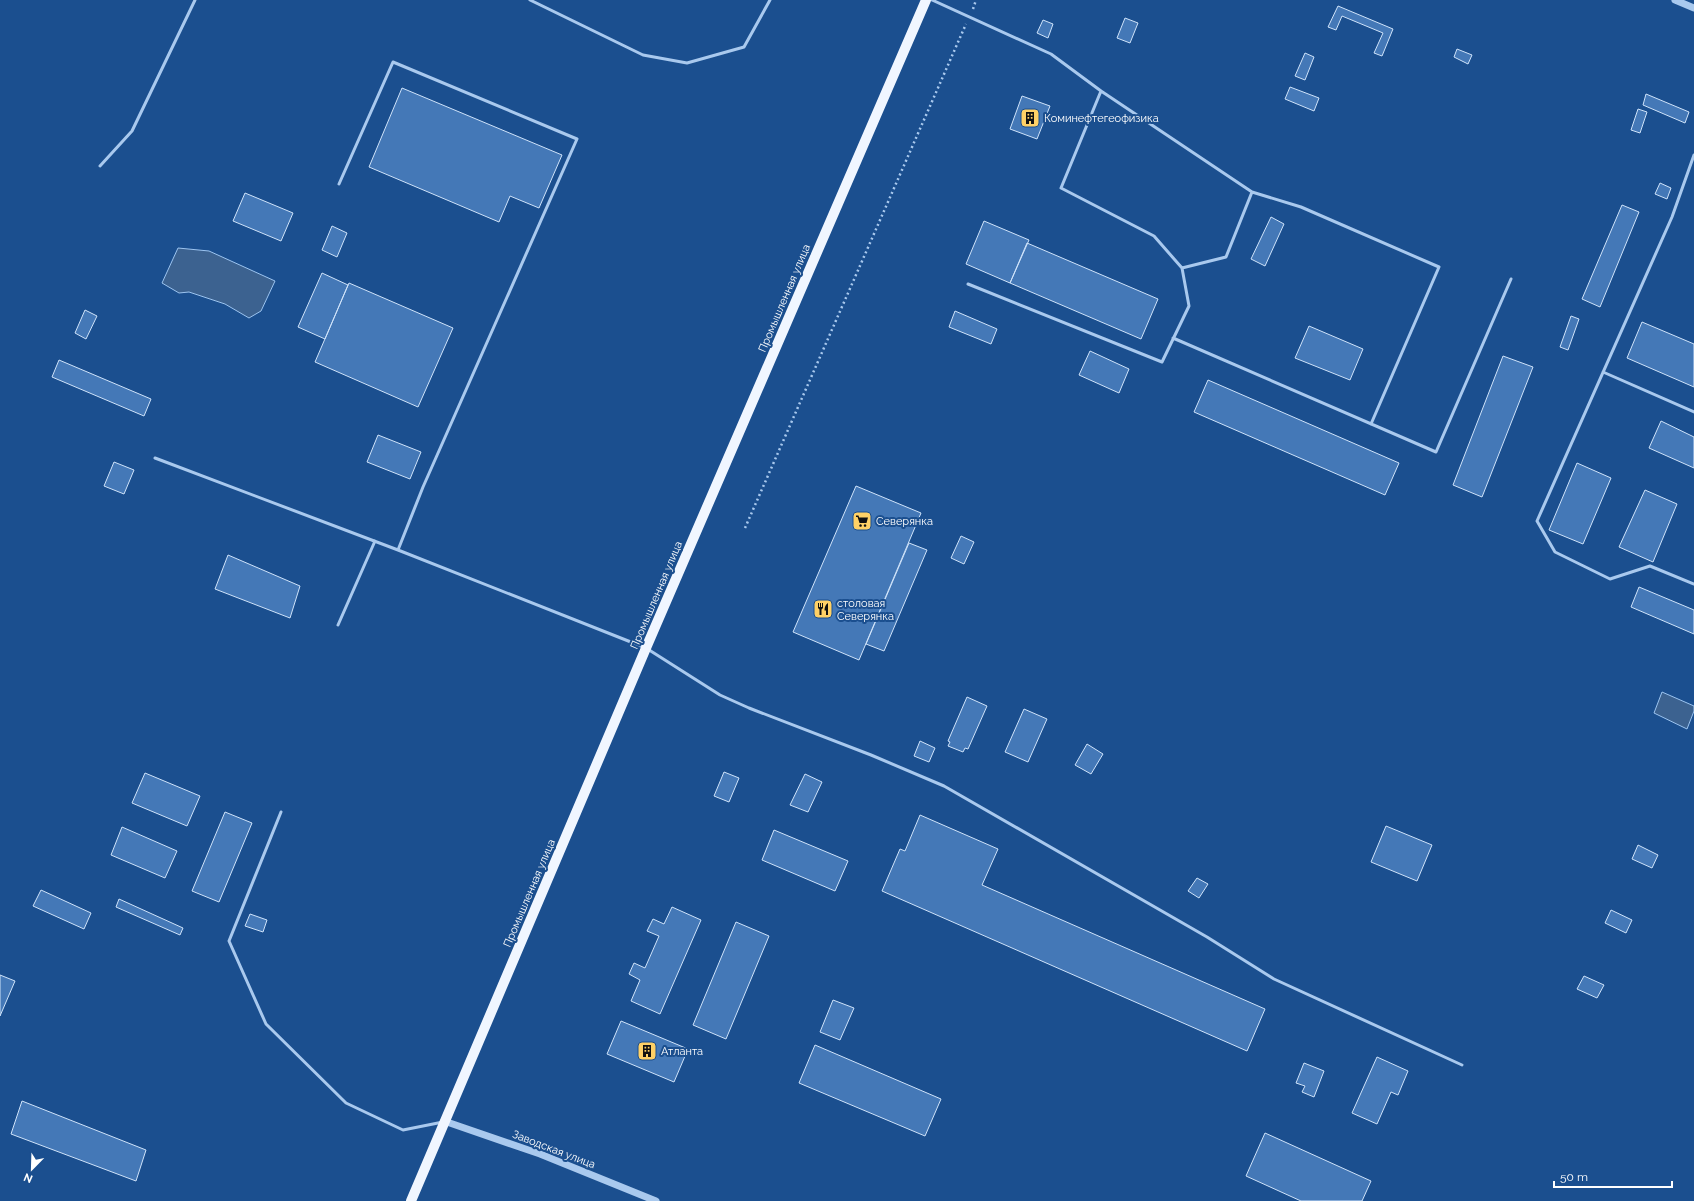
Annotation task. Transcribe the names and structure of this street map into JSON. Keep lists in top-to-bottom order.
{
  "streets": {
    "main road": ["Промышленная улица"],
    "street": ["Заводская улица"]
  },
  "crossings": [
    ["Промышленная улица", "Заводская улица"]
  ],
  "places": {
    "building": ["Коминефтегеофизика", "Атланта"],
    "supermarket": ["Северянка"],
    "restaurant": ["столовая Северянка"]
  },
  "scale_bar": "50 m",
  "north": "bottom left"
}
